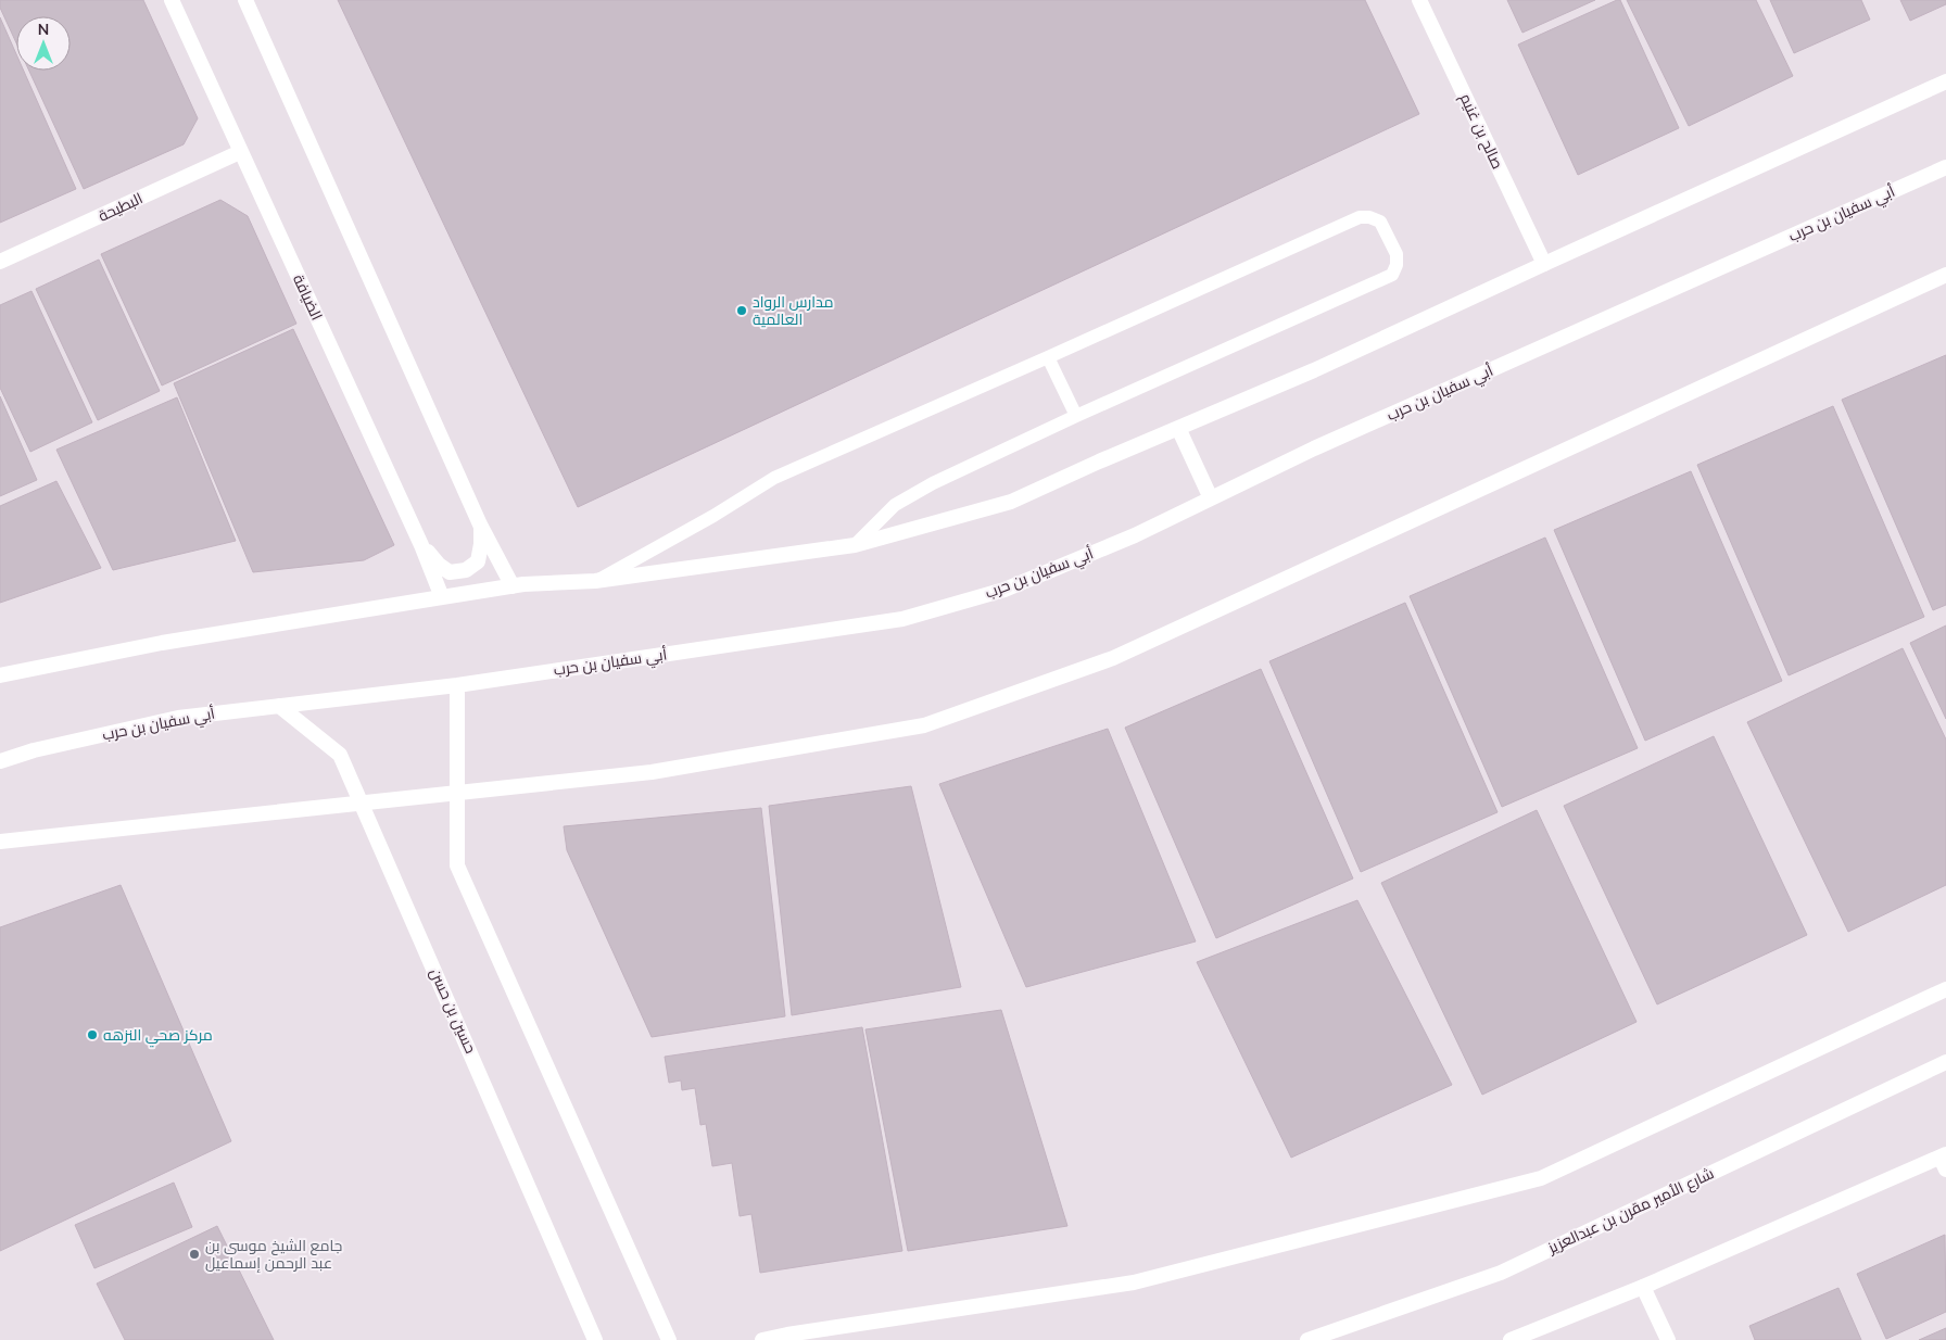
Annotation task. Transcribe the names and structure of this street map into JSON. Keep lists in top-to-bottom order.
{
  "streets": {
    "street": [
      "صالح بن غنيم",
      "البطيحة",
      "أبي سفيان بن حرب",
      "الضيافة",
      "حسين بن حسن",
      "شارع الأمير مقرن بن عبدالعزيز"
    ]
  },
  "crossings": [
    ["البطيحة", "الضيافة"],
    ["أبي سفيان بن حرب", "حسين بن حسن"]
  ],
  "places": ["مدارس الرواد العالمية", "مركز صحي النزهه", "جامع الشيخ موسى بن عبد الرحمن إسماعيل"],
  "north": "top"
}
